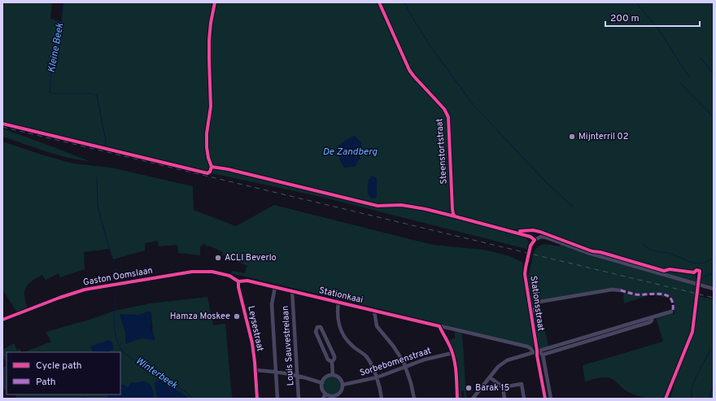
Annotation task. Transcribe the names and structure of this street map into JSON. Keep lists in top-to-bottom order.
{
  "streets": {
    "street": [
      "Steenstortstraat",
      "Gaston Oomslaan",
      "Stationkaai",
      "Stationsstraat",
      "Leysestraat",
      "Louis Sauvestrelaan",
      "Sorbebomenstraat"
    ]
  },
  "crossings": [
    ["Steenstortstraat", "Stationsstraat"],
    ["Gaston Oomslaan", "Stationkaai"],
    ["Gaston Oomslaan", "Leysestraat"],
    ["Stationkaai", "Leysestraat"],
    ["Stationkaai", "Louis Sauvestrelaan"]
  ],
  "water": ["Kleine Beek", "De Zandberg", "Winterbeek"],
  "places": [
    "Mijnterril 02",
    "ACLI Beverlo",
    "Hamza Moskee",
    "Barak 15"
  ],
  "legend": ["Cycle path", "Path"],
  "scale_bar": "200 m"
}
